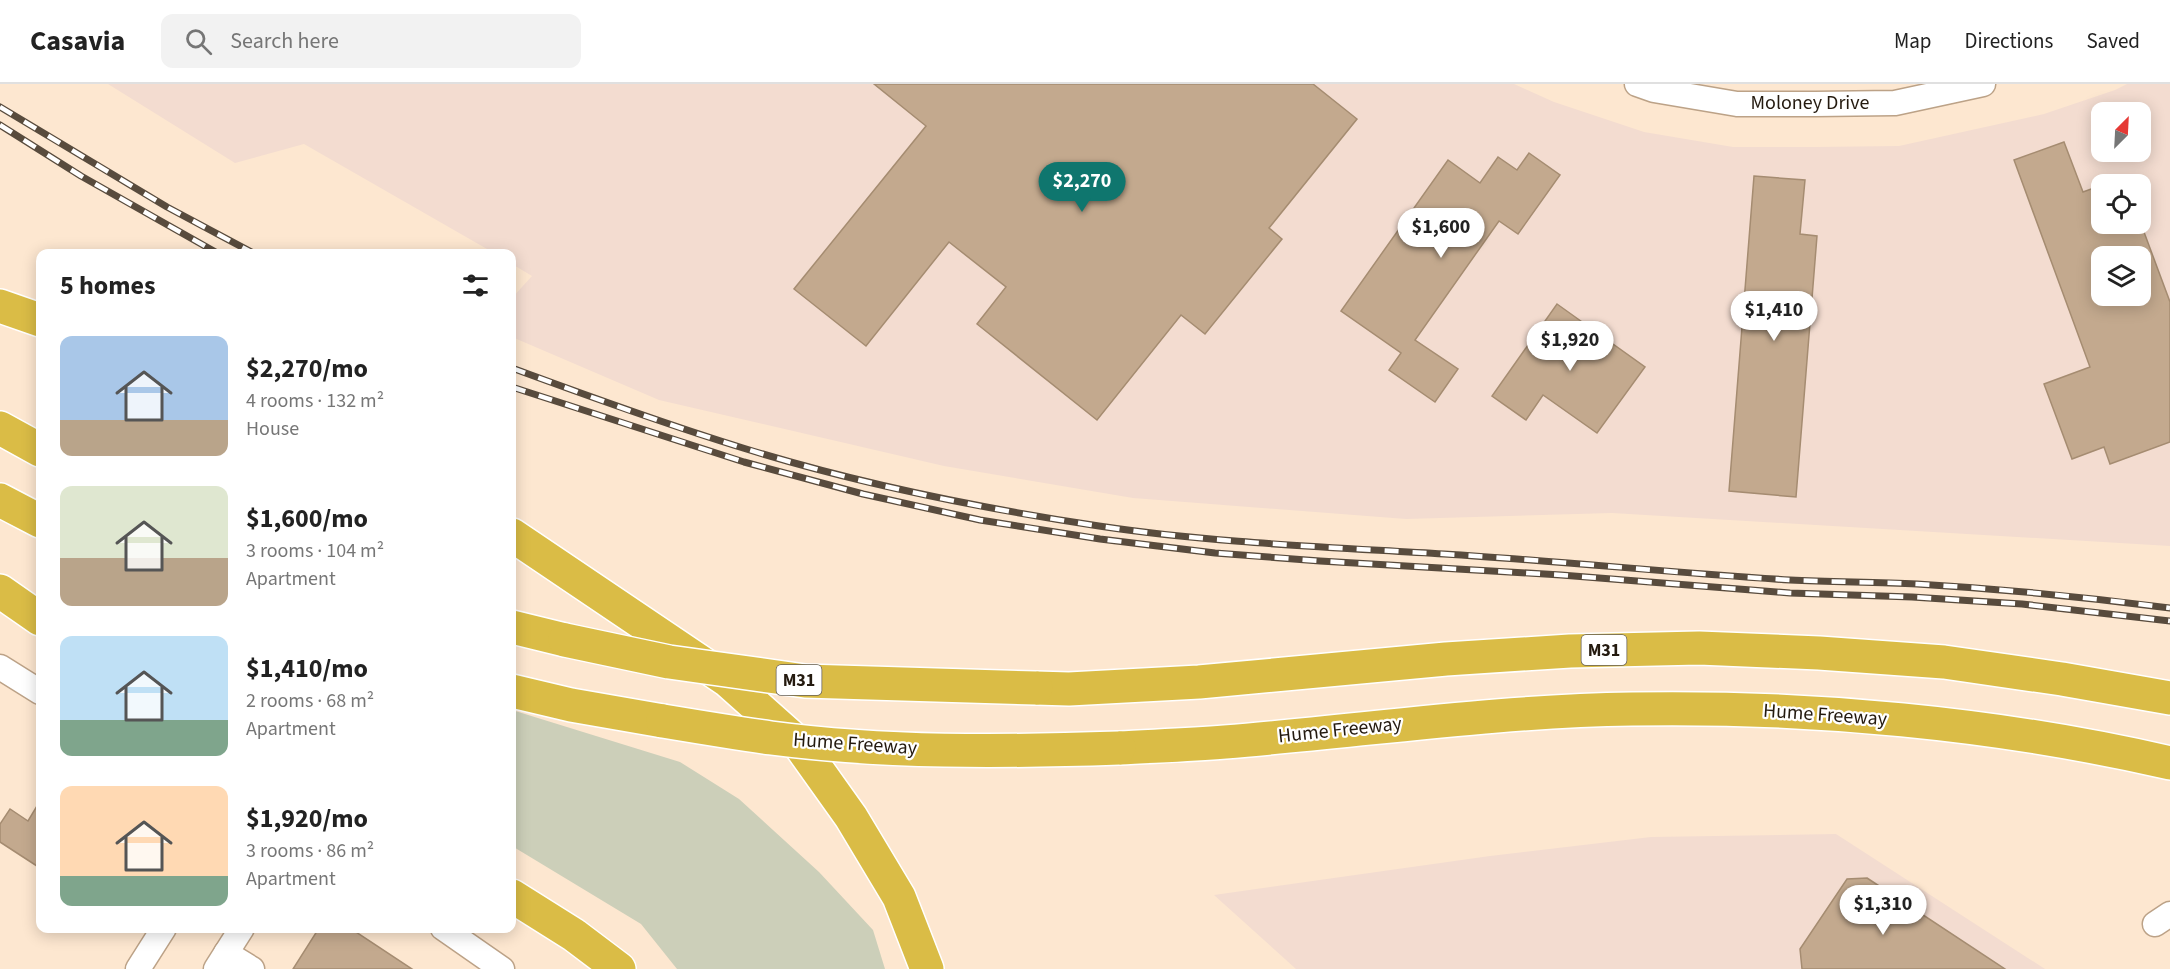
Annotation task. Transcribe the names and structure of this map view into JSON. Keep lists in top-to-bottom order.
{
  "streets": {
    "highway": ["M31", "Hume Freeway"],
    "street": ["Moloney Drive"]
  },
  "north": "top right",
  "page": {
    "header": "Casavia",
    "search": "Search here",
    "nav": ["Map", "Directions", "Saved"],
    "price": [
      "$2,270",
      "$1,600",
      "$1,410",
      "$1,920",
      "$1,310"
    ],
    "heading": "5 homes",
    "list": [
      {
        "name": "$2,270/mo",
        "note": "4 rooms · 132 m² · House"
      },
      {
        "name": "$1,600/mo",
        "note": "3 rooms · 104 m² · Apartment"
      },
      {
        "name": "$1,410/mo",
        "note": "2 rooms · 68 m² · Apartment"
      },
      {
        "name": "$1,920/mo",
        "note": "3 rooms · 86 m² · Apartment"
      }
    ]
  }
}
